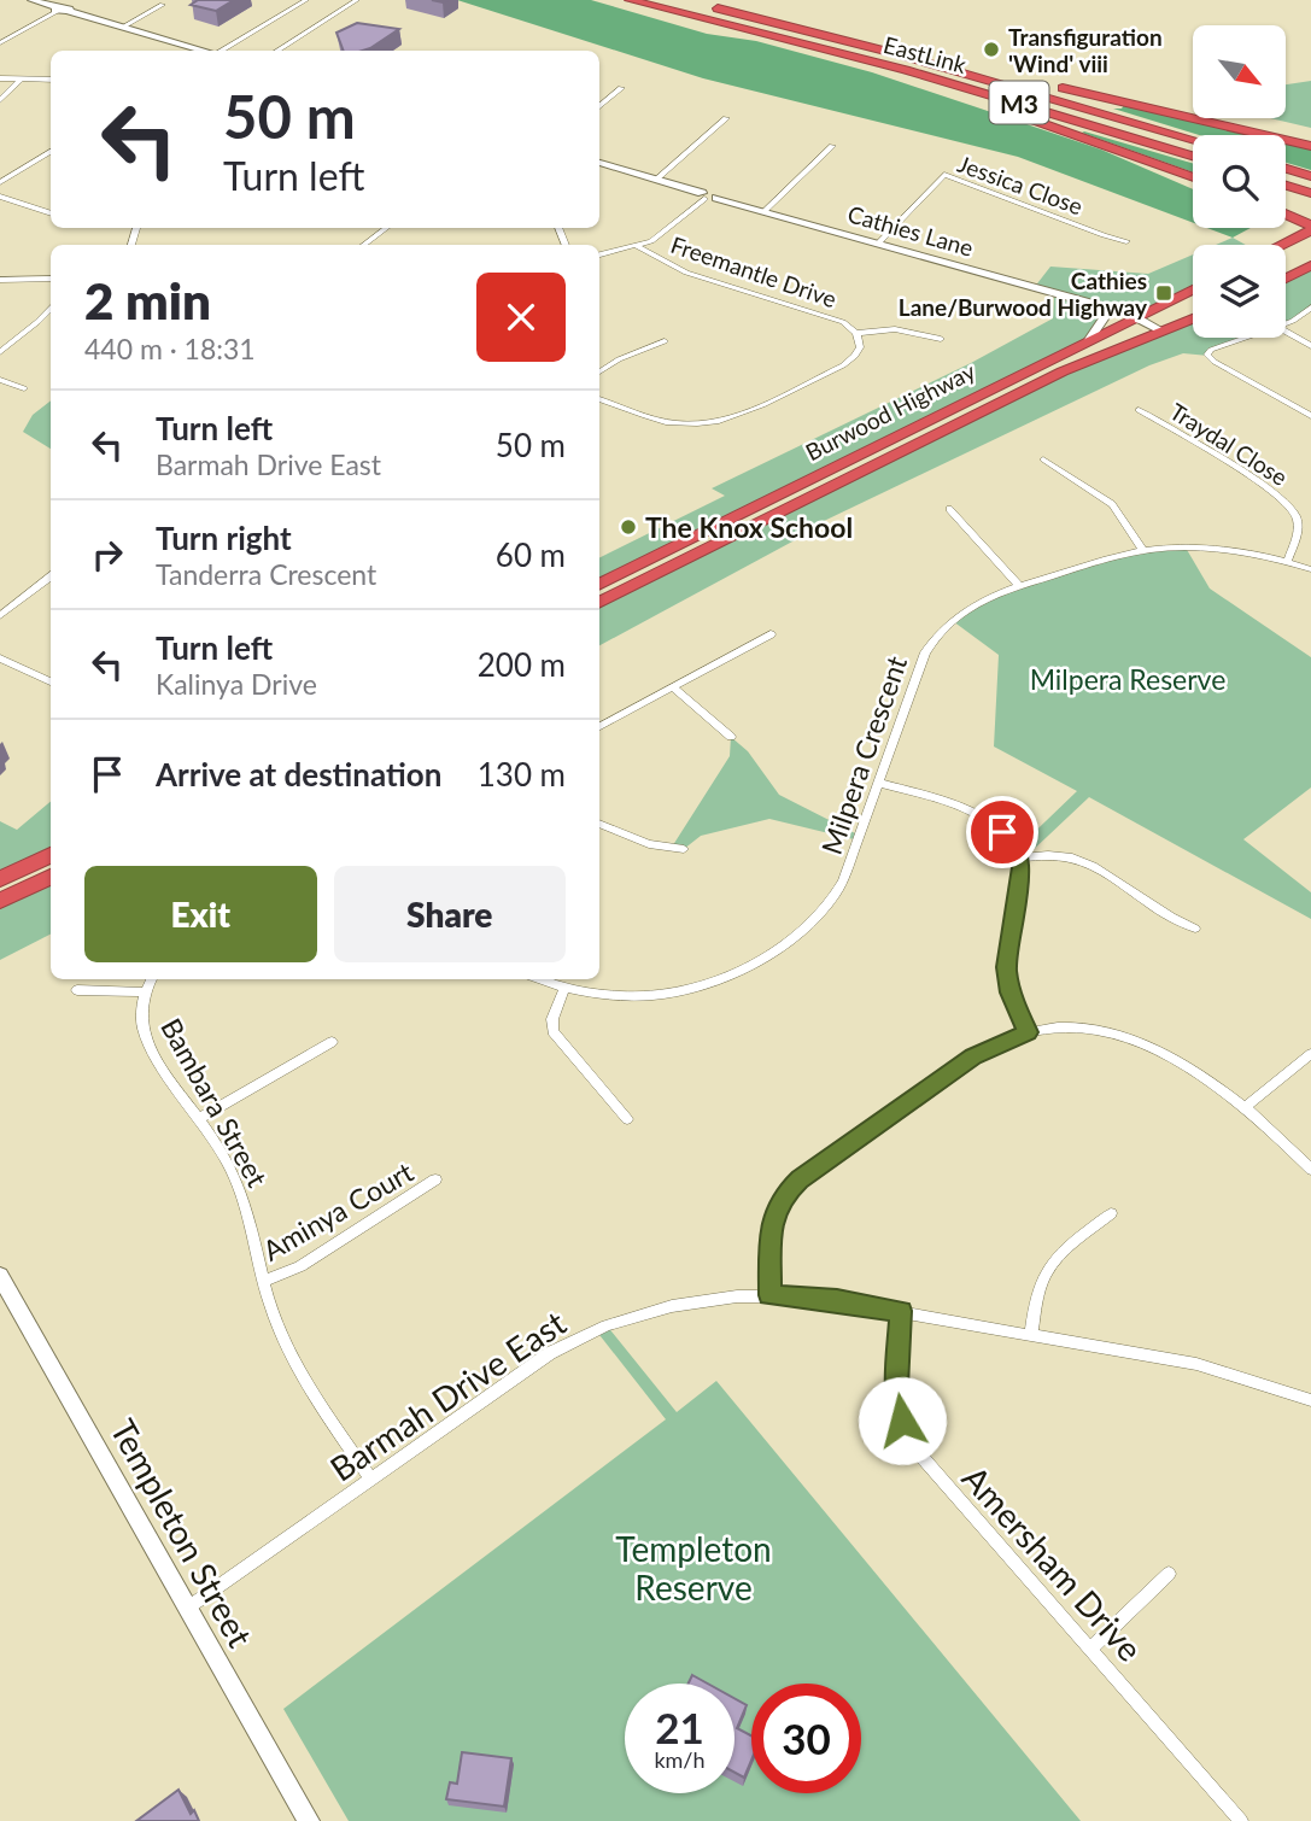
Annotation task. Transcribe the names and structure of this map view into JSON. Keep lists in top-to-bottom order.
{
  "streets": {
    "highway": ["EastLink", "M3", "Burwood Highway"],
    "street": [
      "Jessica Close",
      "Cathies Lane",
      "Freemantle Drive",
      "Traydal Close",
      "Milpera Crescent",
      "Bambara Street",
      "Aminya Court",
      "Barmah Drive East",
      "Templeton Street",
      "Amersham Drive"
    ]
  },
  "crossings": [
    ["Jessica Close", "Cathies Lane"],
    ["Cathies Lane", "Burwood Highway"],
    ["Traydal Close", "Milpera Crescent"],
    ["Bambara Street", "Aminya Court"],
    ["Bambara Street", "Barmah Drive East"],
    ["Barmah Drive East", "Templeton Street"],
    ["Barmah Drive East", "Amersham Drive"]
  ],
  "parks": ["Milpera Reserve", "Templeton Reserve"],
  "places": {
    "other": ["Transfiguration 'Wind' viii", "The Knox School"],
    "transit": ["Cathies Lane/Burwood Highway"]
  },
  "north": "bottom right",
  "page": {
    "turn": ["50 m", "Turn left"],
    "heading": ["2 min", "440 m · 18:31"],
    "list": [
      {
        "name": "Turn left",
        "note": "Barmah Drive East",
        "value": "50 m"
      },
      {
        "name": "Turn right",
        "note": "Tanderra Crescent",
        "value": "60 m"
      },
      {
        "name": "Turn left",
        "note": "Kalinya Drive",
        "value": "200 m"
      },
      {
        "name": "Arrive at destination",
        "value": "130 m"
      }
    ],
    "buttons": ["Exit", "Share"],
    "speed": "21 km/h",
    "limit": "30"
  }
}
